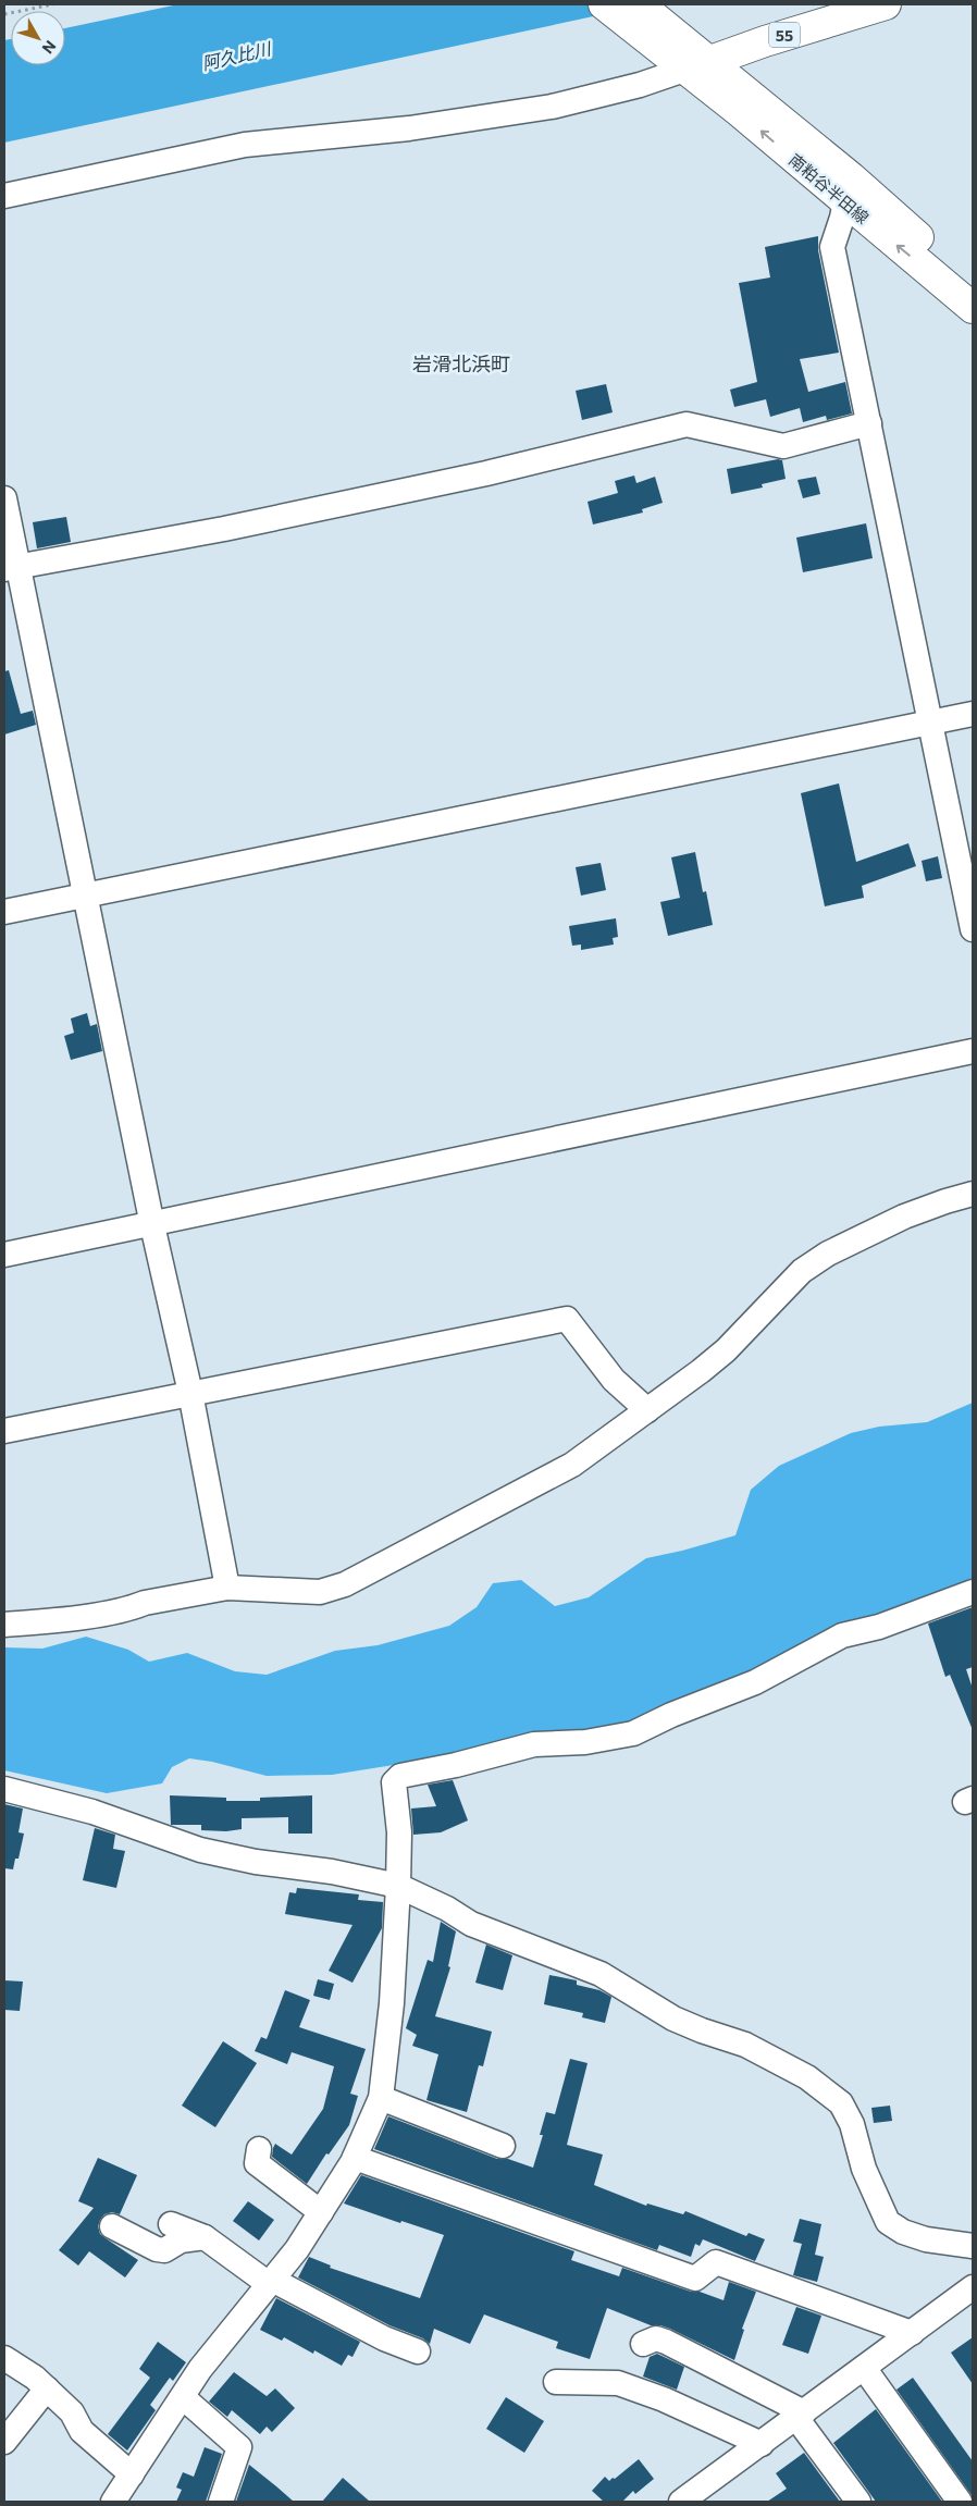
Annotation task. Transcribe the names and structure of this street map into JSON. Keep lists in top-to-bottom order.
{
  "streets": {
    "main road": ["55", "南粕谷半田線"]
  },
  "crossings": [
    ["55", "南粕谷半田線"]
  ],
  "districts": ["岩滑北浜町"],
  "water": ["阿久比川"],
  "north": "bottom right"
}
